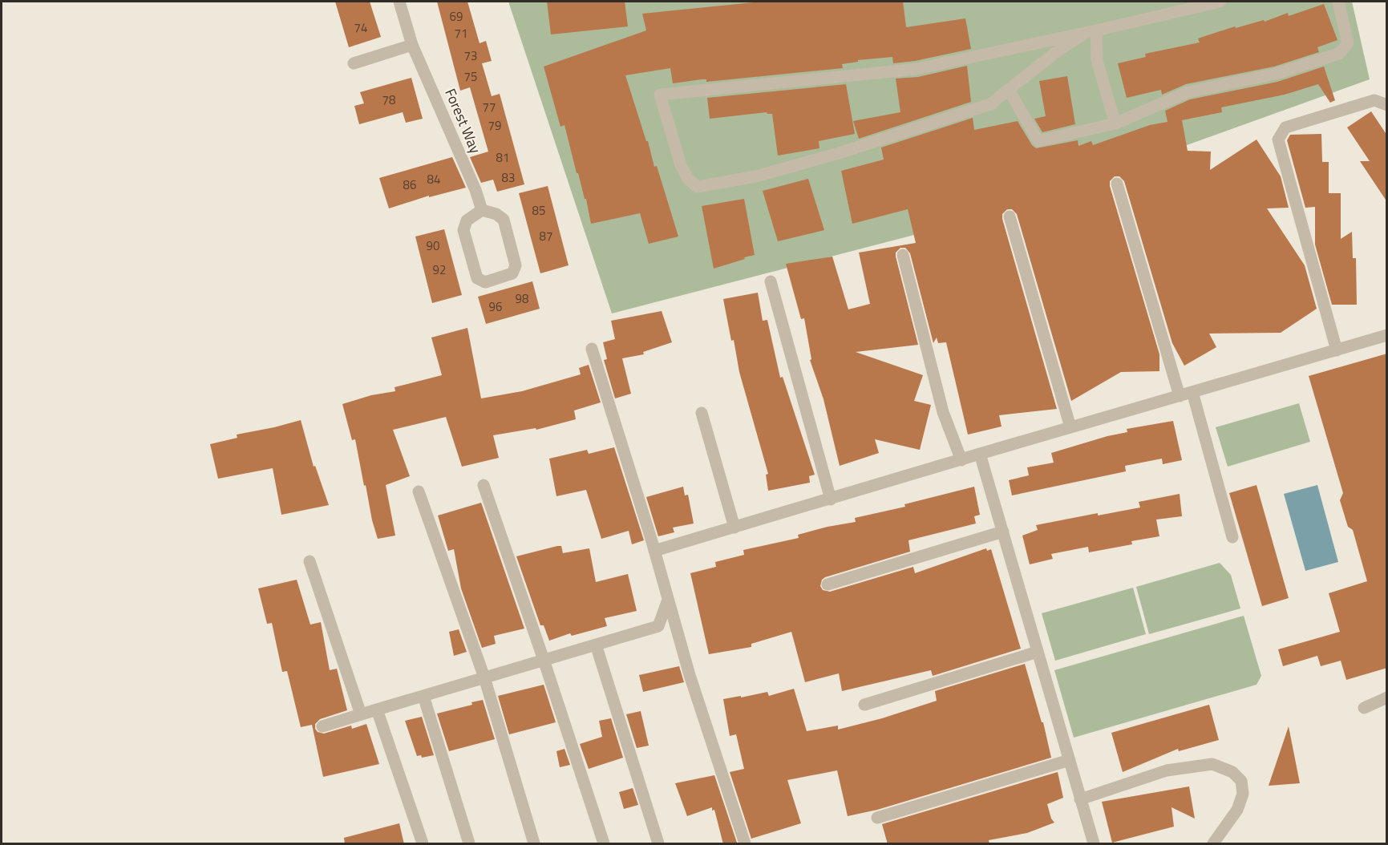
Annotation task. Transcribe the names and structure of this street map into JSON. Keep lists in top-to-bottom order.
{
  "streets": {
    "street": ["Forest Way"]
  },
  "house_numbers": [
    "69",
    "74",
    "71",
    "73",
    "75",
    "78",
    "77",
    "79",
    "81",
    "83",
    "84",
    "86",
    "85",
    "87",
    "90",
    "92",
    "98",
    "96"
  ]
}
